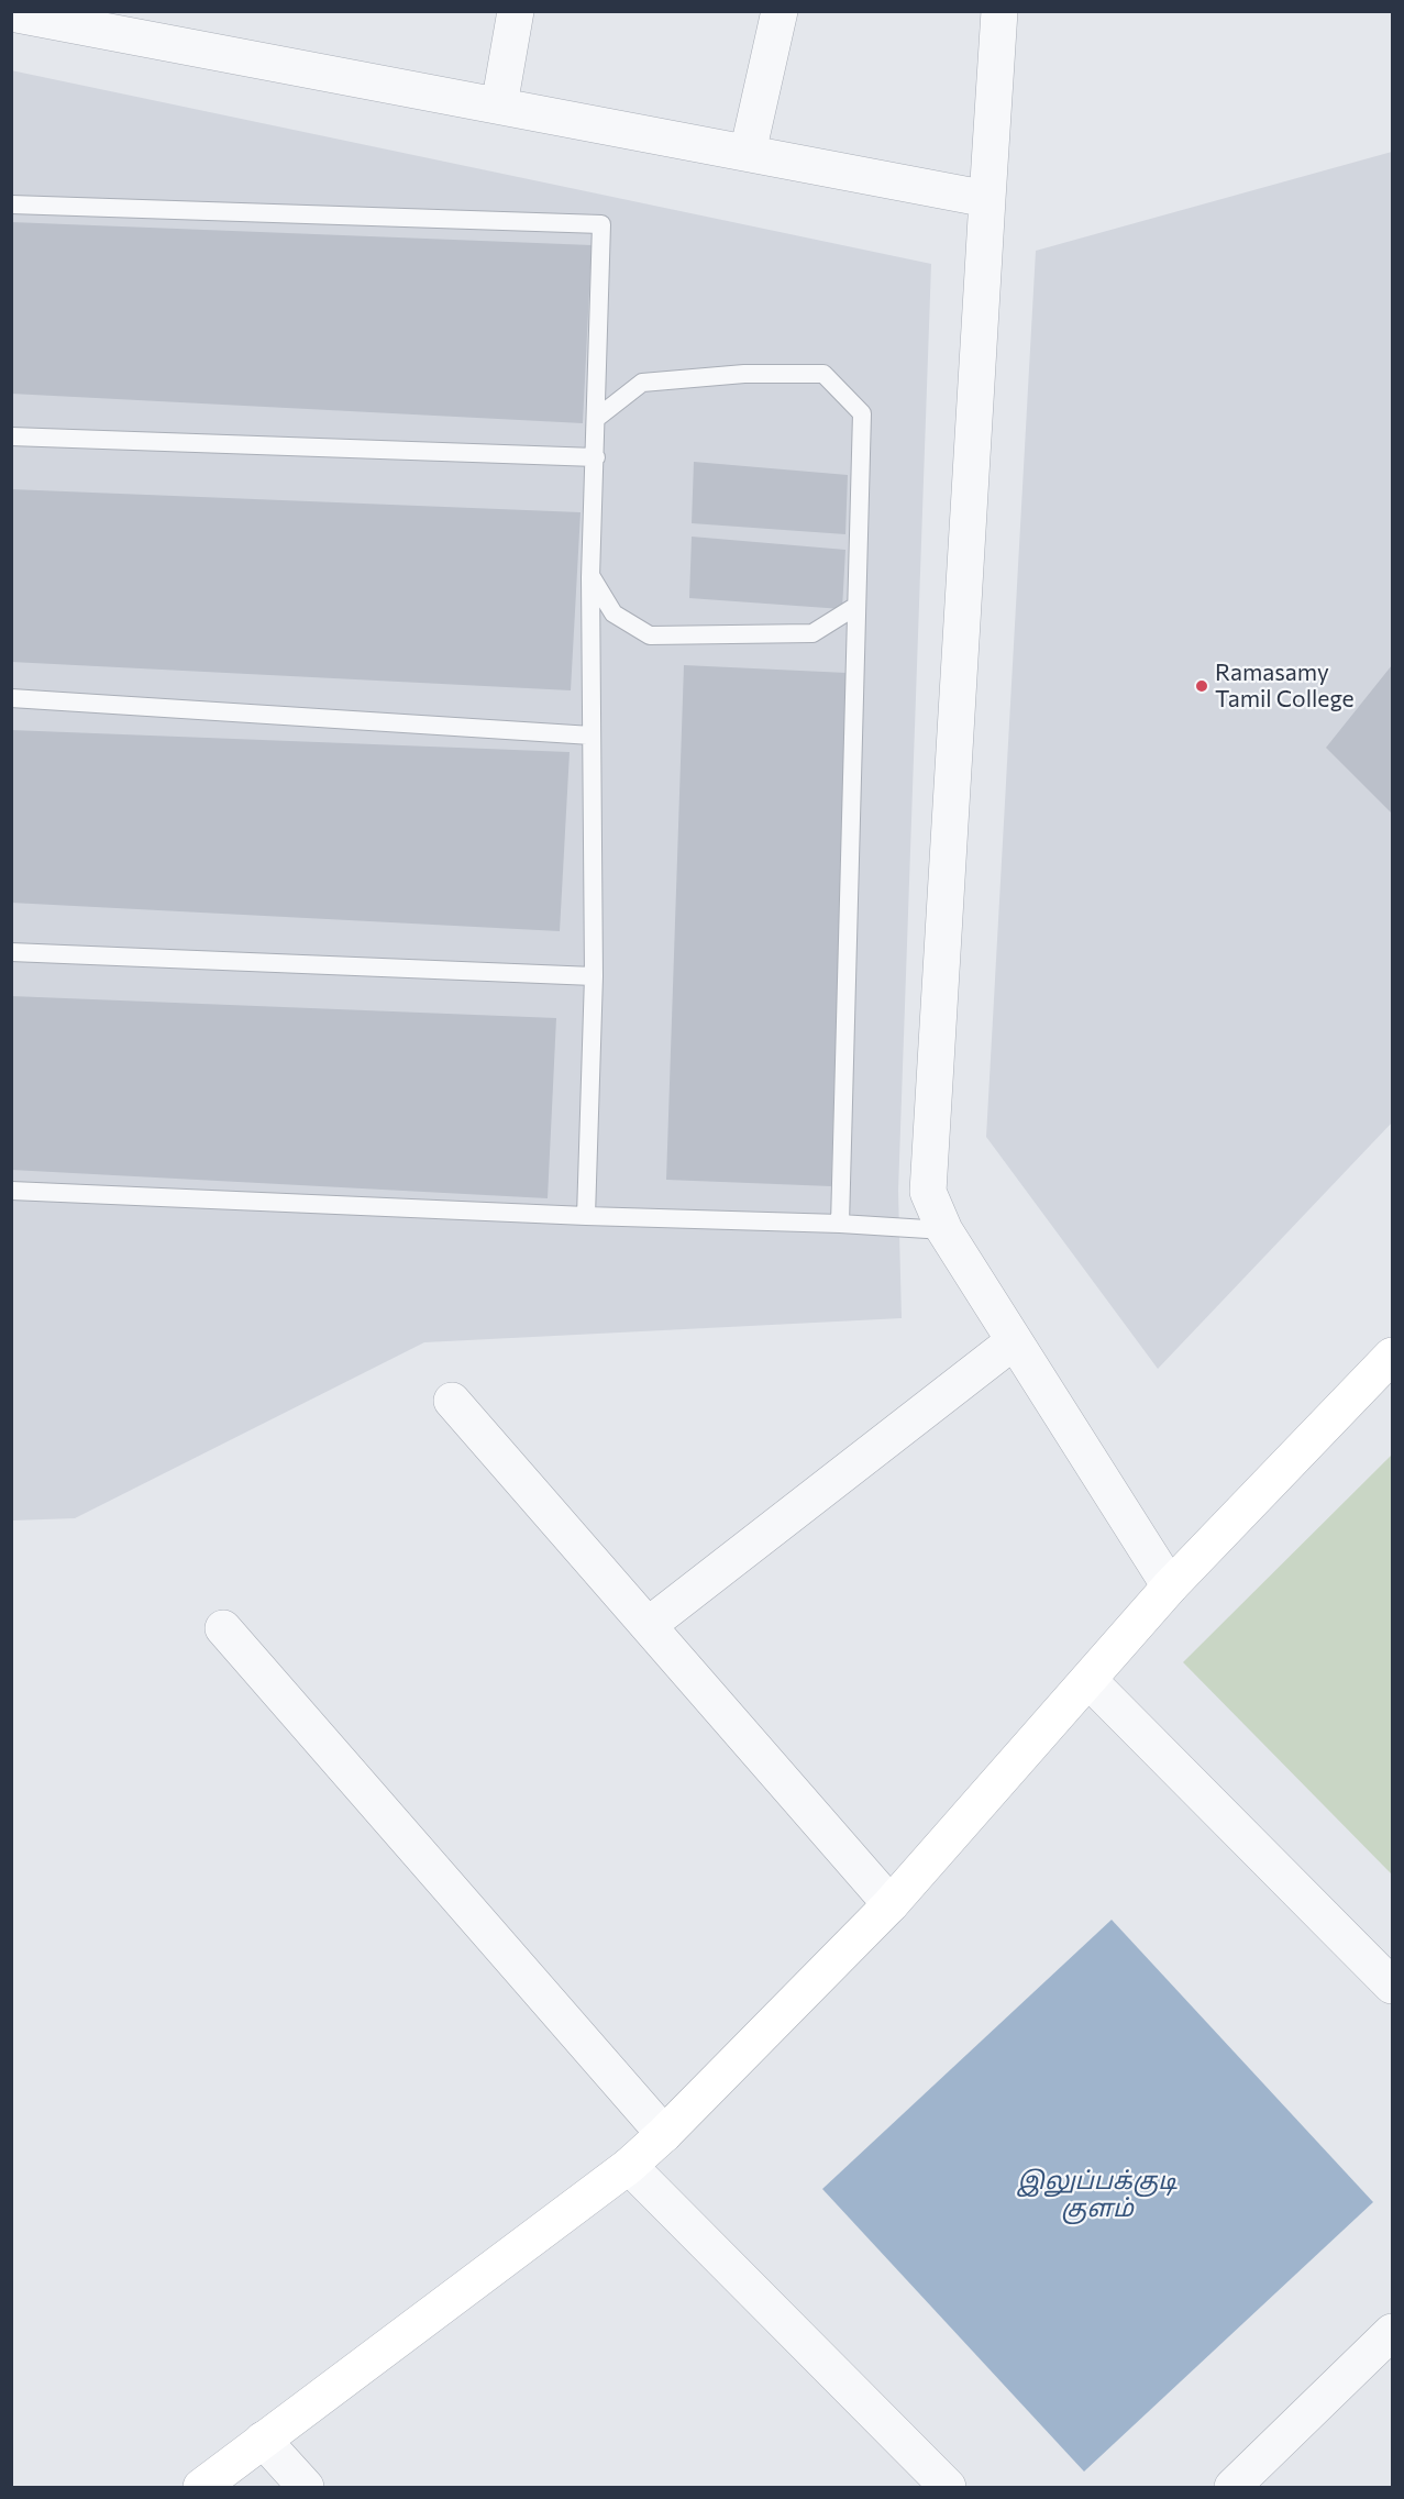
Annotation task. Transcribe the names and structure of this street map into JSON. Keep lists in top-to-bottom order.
{
  "water": ["இலுப்பக்குடி குளம்"],
  "places": ["Ramasamy Tamil College"]
}
